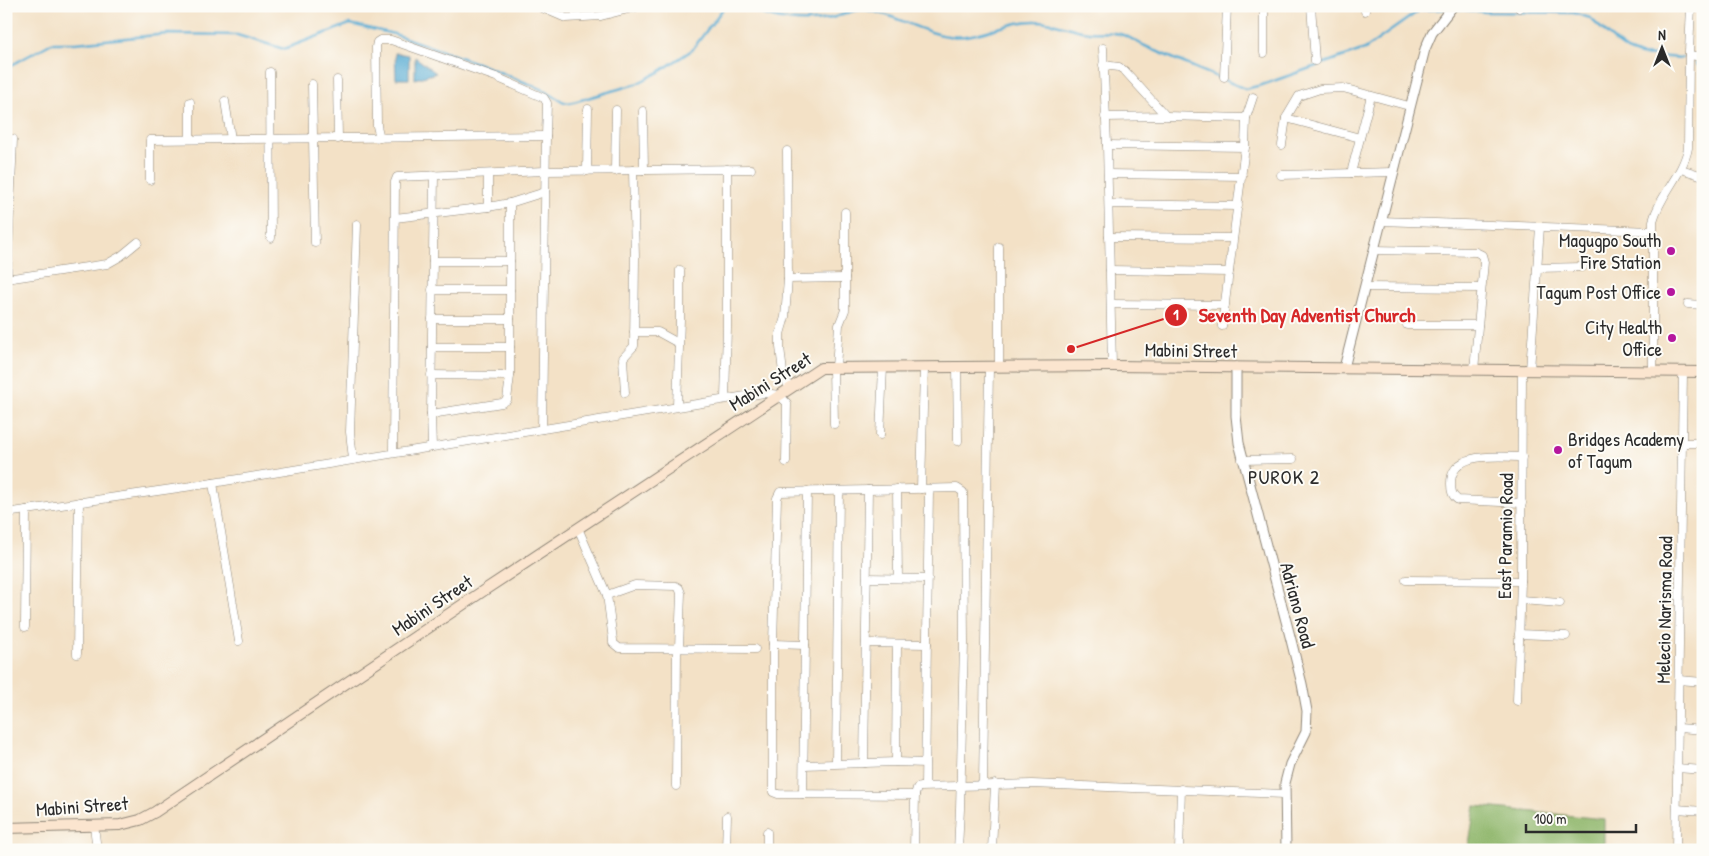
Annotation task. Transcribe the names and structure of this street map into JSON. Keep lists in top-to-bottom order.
{
  "streets": {
    "main road": ["Mabini Street"],
    "street": ["East Paramio Road", "Adriano Road", "Melecio Narisma Road"]
  },
  "crossings": [
    ["Mabini Street", "East Paramio Road"],
    ["Mabini Street", "Adriano Road"],
    ["Mabini Street", "Melecio Narisma Road"]
  ],
  "districts": ["PUROK 2"],
  "places": [
    "Magugpo South Fire Station",
    "Tagum Post Office",
    "City Health Office",
    "Seventh Day Adventist Church",
    "Bridges Academy of Tagum"
  ],
  "scale_bar": "100 m",
  "north": "top"
}
